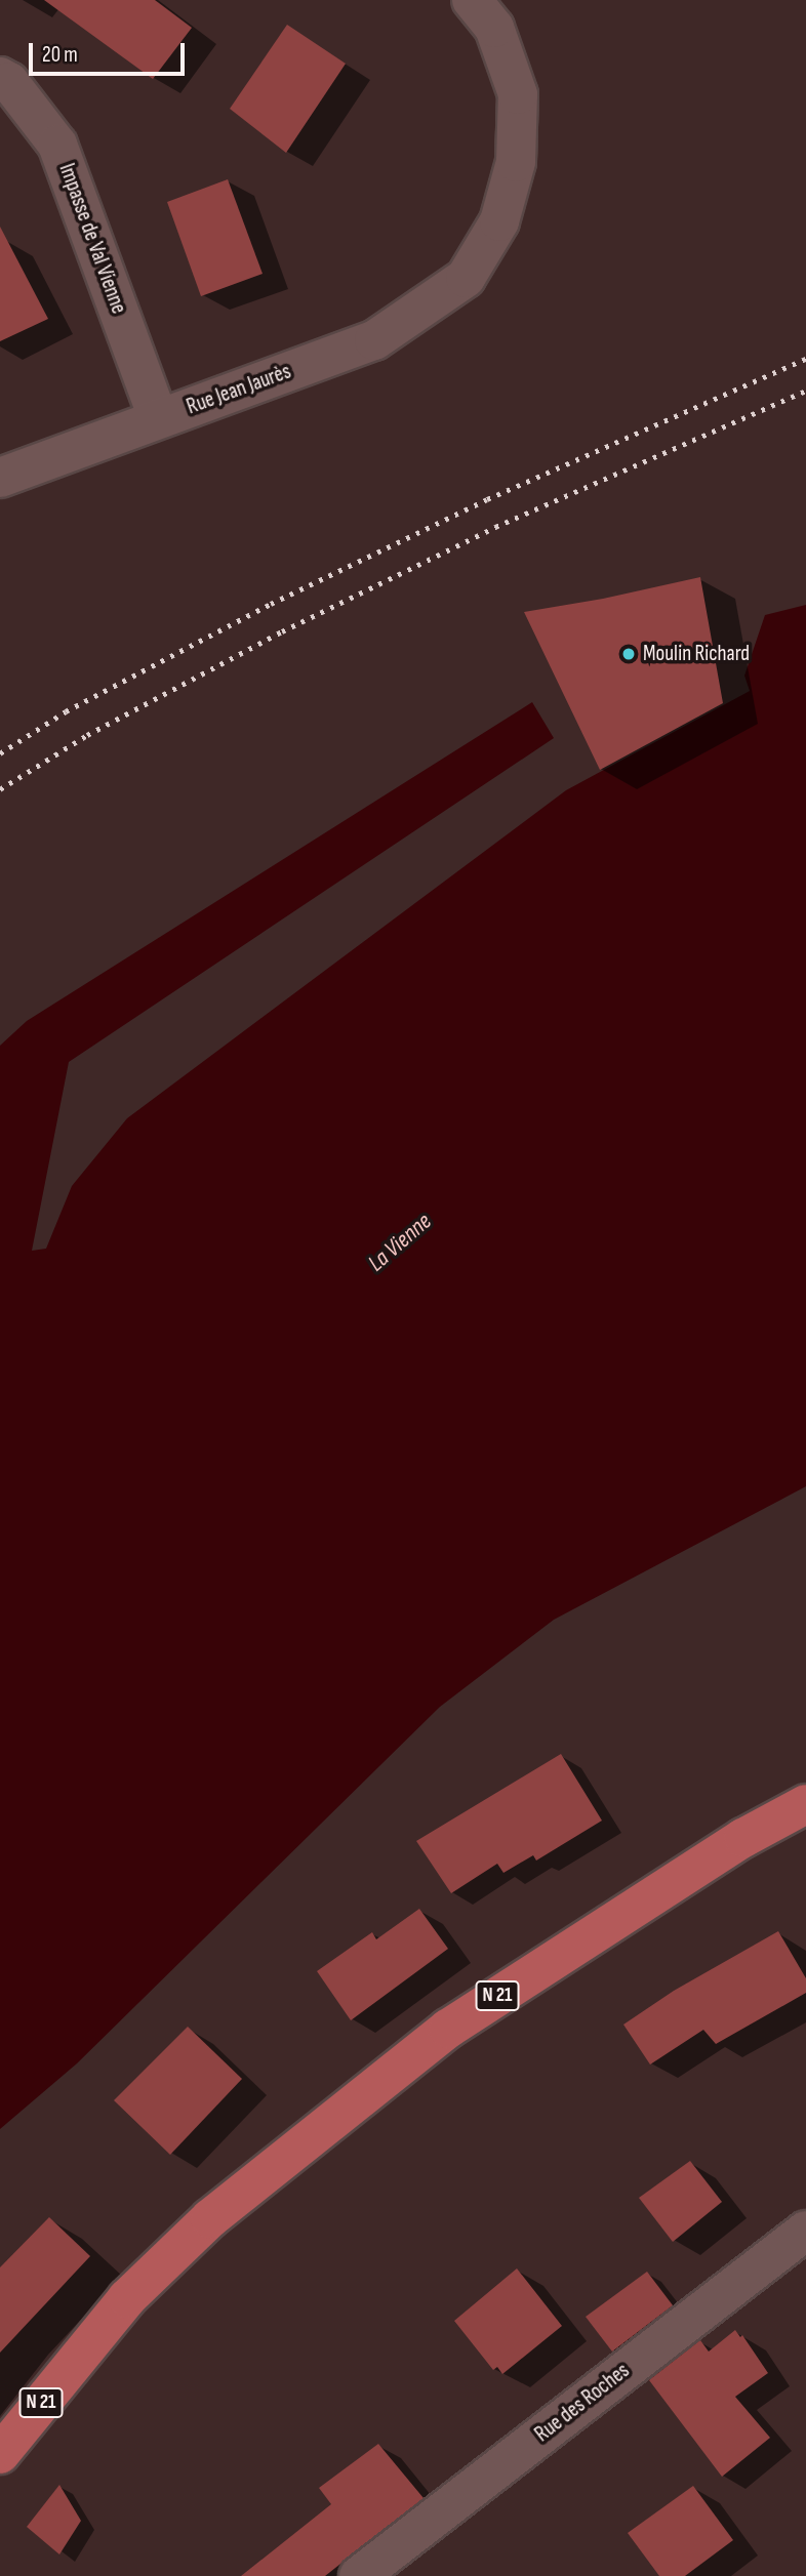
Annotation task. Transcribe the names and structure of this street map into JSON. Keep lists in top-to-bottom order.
{
  "streets": {
    "main road": ["N 21"],
    "street": ["Impasse de Val Vienne", "Rue Jean Jaurès", "Rue des Roches"]
  },
  "crossings": [
    ["Impasse de Val Vienne", "Rue Jean Jaurès"]
  ],
  "water": ["La Vienne"],
  "places": ["Moulin Richard"],
  "scale_bar": "20 m"
}
